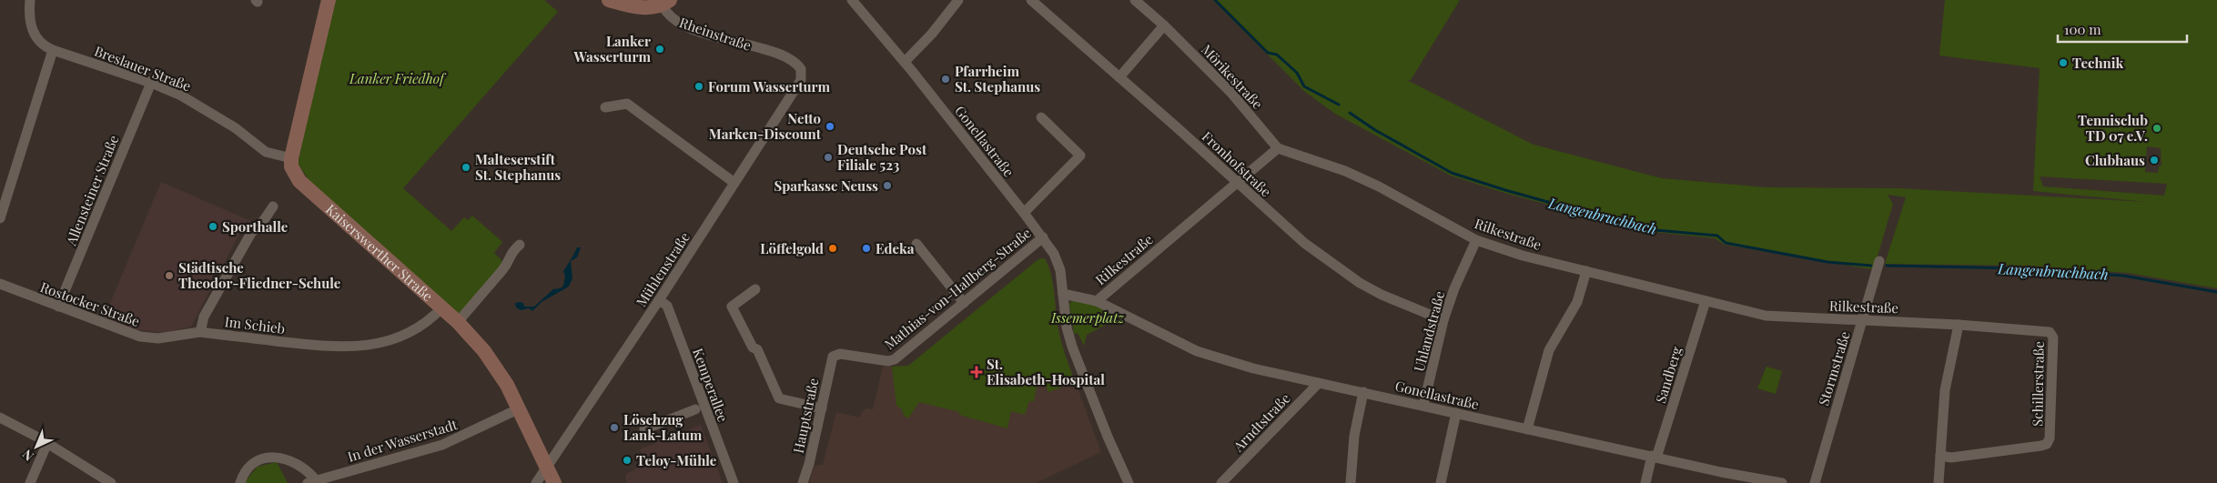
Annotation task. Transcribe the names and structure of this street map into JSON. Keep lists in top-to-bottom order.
{
  "streets": {
    "street": [
      "Rheinstraße",
      "Breslauer Straße",
      "Mörikestraße",
      "Gonellastraße",
      "Fronhofstraße",
      "Allensteiner Straße",
      "Rilkestraße",
      "Kaiserswerther Straße",
      "Mühlenstraße",
      "Mathias-von-Hallberg-Straße",
      "Rostocker Straße",
      "Im Schieb",
      "Uhlandstraße",
      "Stormstraße",
      "Sandberg",
      "Schillerstraße",
      "Kemperallee",
      "Hauptstraße",
      "Arndtstraße",
      "In der Wasserstadt"
    ]
  },
  "crossings": [
    ["Rheinstraße", "Mühlenstraße"],
    ["Breslauer Straße", "Allensteiner Straße"],
    ["Breslauer Straße", "Kaiserswerther Straße"],
    ["Mörikestraße", "Rilkestraße"],
    ["Gonellastraße", "Rilkestraße"],
    ["Gonellastraße", "Mathias-von-Hallberg-Straße"],
    ["Gonellastraße", "Uhlandstraße"],
    ["Gonellastraße", "Sandberg"],
    ["Gonellastraße", "Arndtstraße"],
    ["Fronhofstraße", "Rilkestraße"],
    ["Fronhofstraße", "Uhlandstraße"],
    ["Allensteiner Straße", "Rostocker Straße"],
    ["Rilkestraße", "Uhlandstraße"],
    ["Rilkestraße", "Stormstraße"],
    ["Rilkestraße", "Sandberg"],
    ["Rilkestraße", "Schillerstraße"],
    ["Kaiserswerther Straße", "Mühlenstraße"],
    ["Kaiserswerther Straße", "Im Schieb"],
    ["Kaiserswerther Straße", "In der Wasserstadt"],
    ["Mühlenstraße", "Kemperallee"],
    ["Mathias-von-Hallberg-Straße", "Hauptstraße"],
    ["Rostocker Straße", "Im Schieb"]
  ],
  "water": ["Langenbruchbach"],
  "parks": ["Lanker Friedhof", "Issemerplatz"],
  "places": {
    "other": [
      "Lanker Wasserturm",
      "Technik",
      "Pfarrheim St. Stephanus",
      "Forum Wasserturm",
      "Netto Marken-Discount",
      "Tennisclub TD 07 e.V.",
      "Deutsche Post Filiale 523",
      "Clubhaus",
      "Malteserstift St. Stephanus",
      "Sparkasse Neuss",
      "Sporthalle",
      "Löffelgold",
      "Edeka",
      "Städtische Theodor-Fliedner-Schule",
      "Löschzug Lank-Latum",
      "Teloy-Mühle"
    ],
    "health": ["St. Elisabeth-Hospital"]
  },
  "scale_bar": "100 m",
  "north": "bottom left"
}
